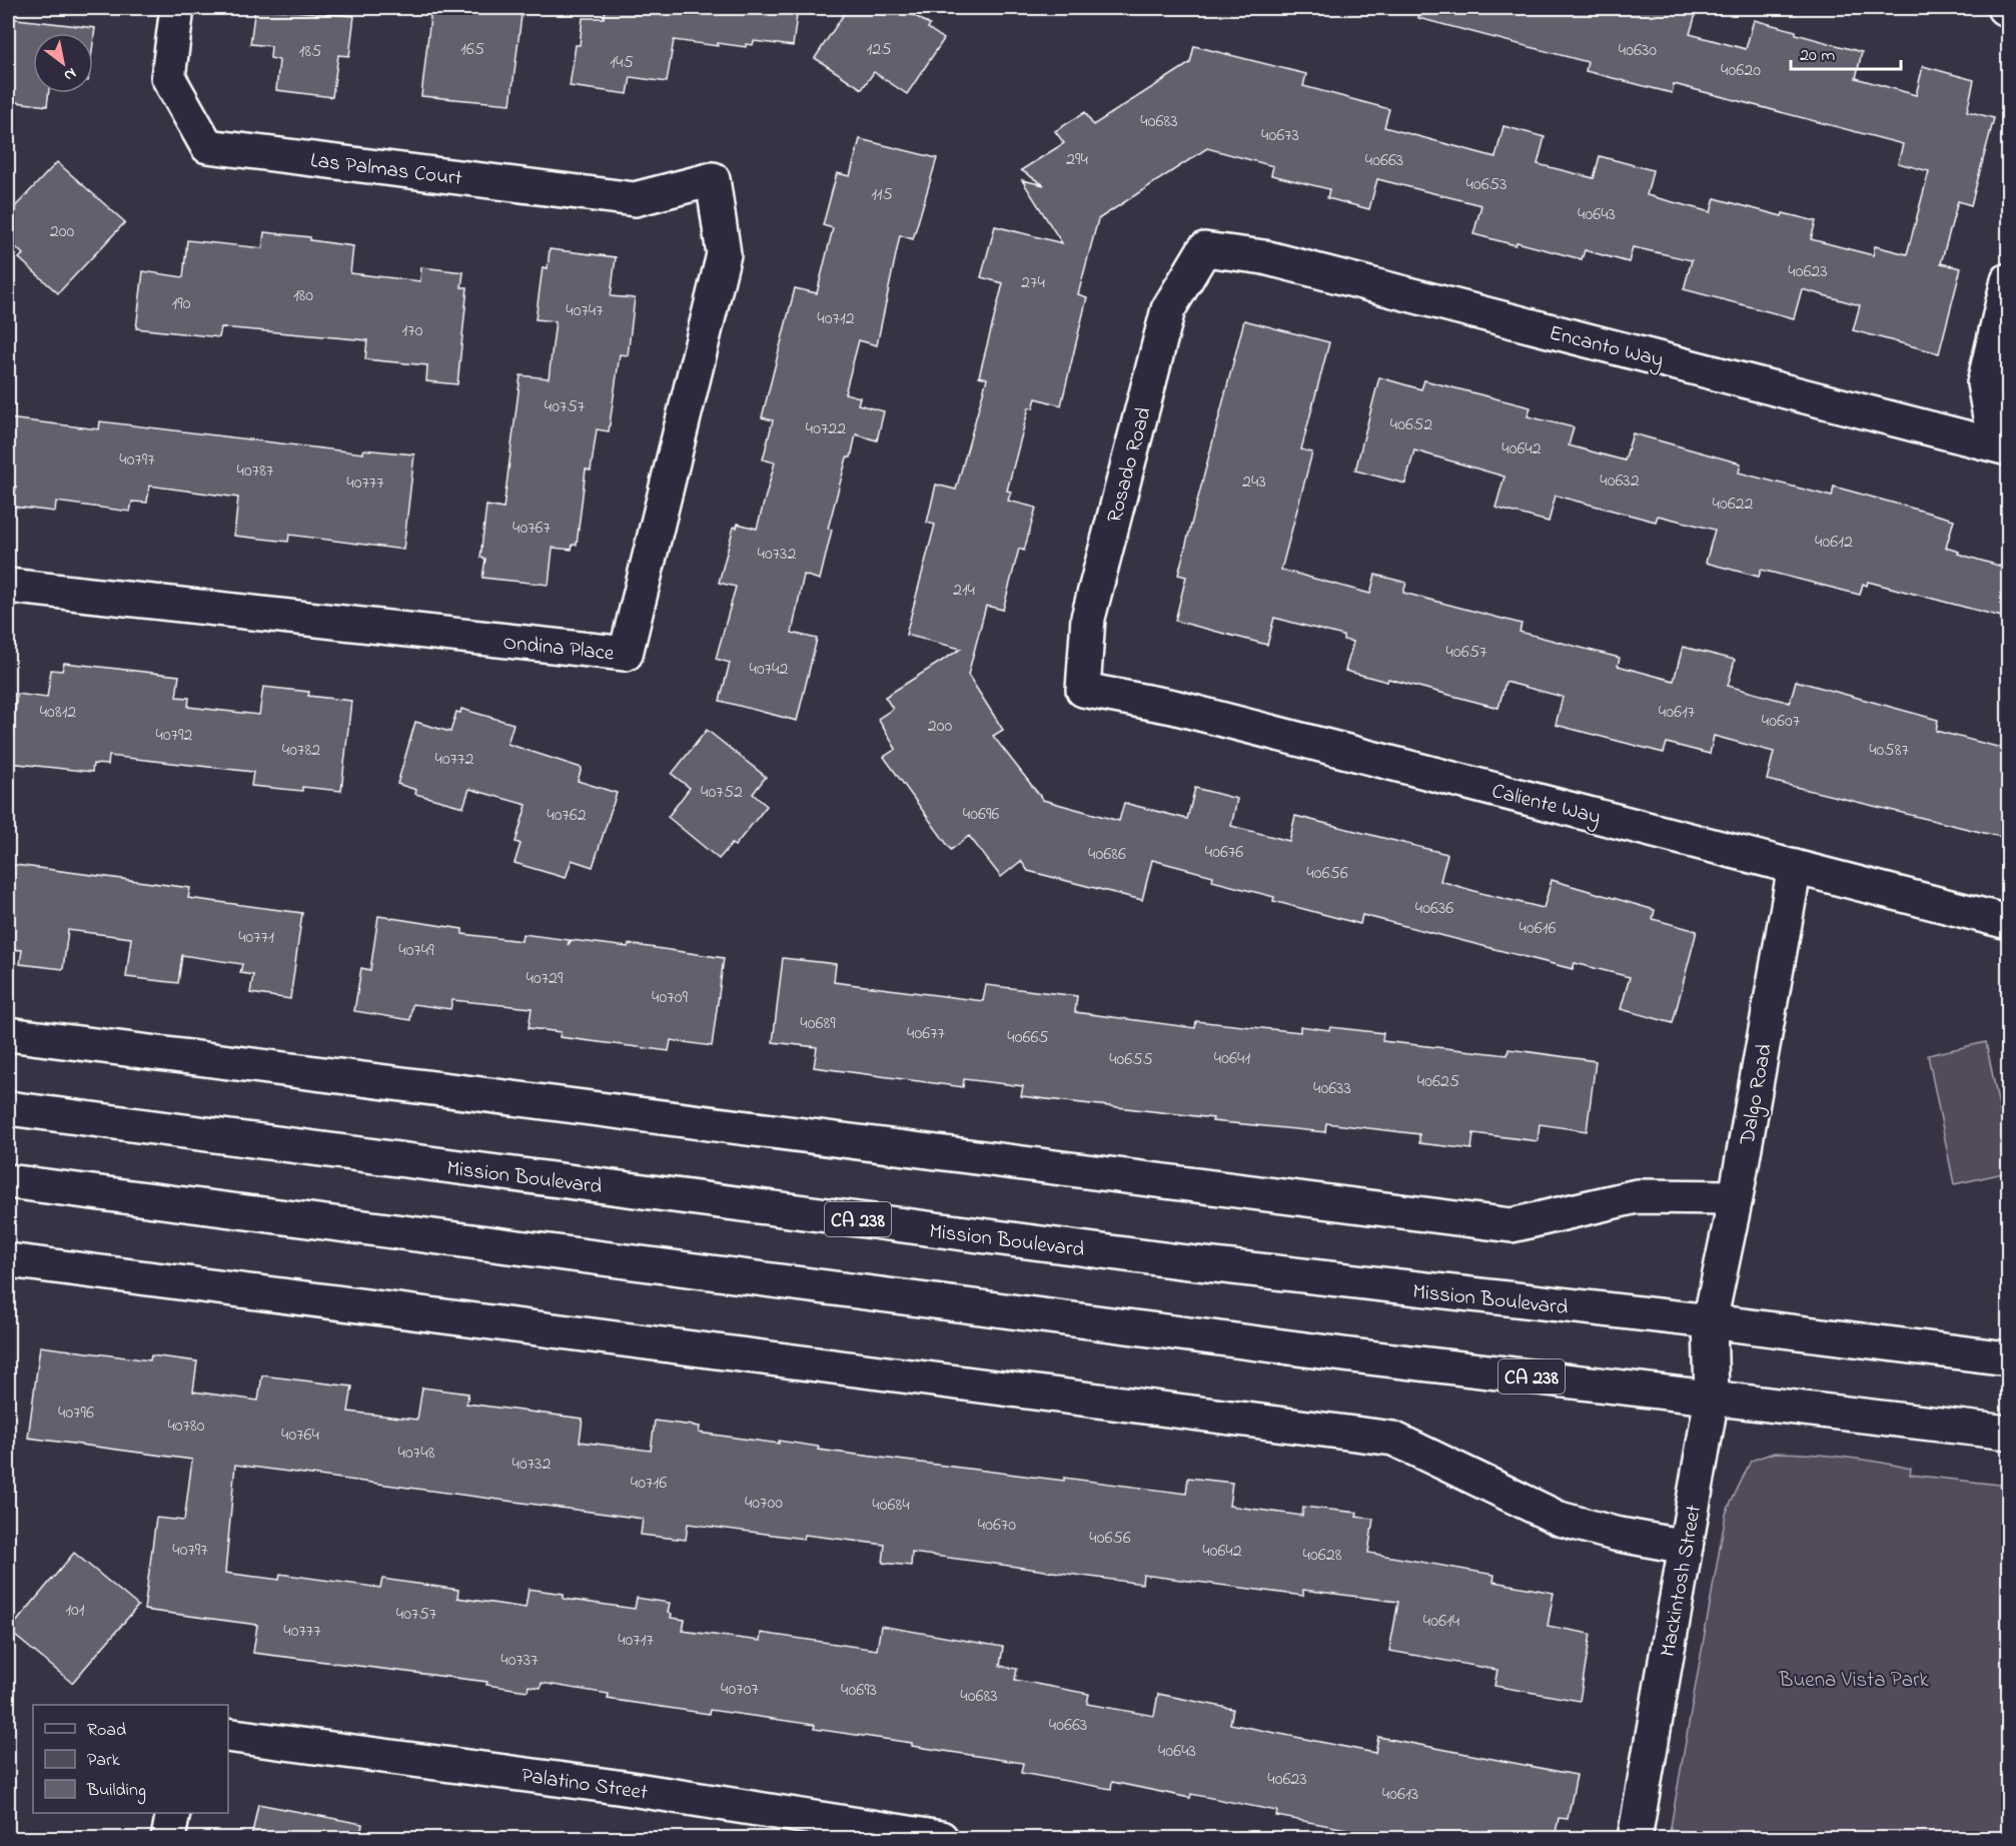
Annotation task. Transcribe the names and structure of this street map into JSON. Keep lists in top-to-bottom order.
{
  "streets": {
    "street": [
      "Las Palmas Court",
      "Encanto Way",
      "Rosado Road",
      "Ondina Place",
      "Caliente Way",
      "Dalgo Road",
      "Mission Boulevard",
      "CA 238",
      "Mackintosh Street",
      "Palatino Street"
    ]
  },
  "crossings": [
    ["Las Palmas Court", "Ondina Place"],
    ["Encanto Way", "Rosado Road"],
    ["Rosado Road", "Caliente Way"],
    ["Caliente Way", "Dalgo Road"],
    ["Dalgo Road", "Mission Boulevard"],
    ["Dalgo Road", "Mackintosh Street"],
    ["Mission Boulevard", "Mackintosh Street"],
    ["CA 238", "Mackintosh Street"]
  ],
  "parks": ["Buena Vista Park"],
  "house_numbers": [
    "165",
    "125",
    "40630",
    "185",
    "145",
    "40620",
    "40683",
    "40673",
    "294",
    "40663",
    "40653",
    "115",
    "40643",
    "200",
    "40623",
    "274",
    "180",
    "190",
    "40747",
    "40712",
    "170",
    "40757",
    "40652",
    "40722",
    "40642",
    "40797",
    "40787",
    "40632",
    "243",
    "40777",
    "40622",
    "40767",
    "40612",
    "40732",
    "214",
    "40657",
    "40742",
    "40812",
    "40617",
    "40607",
    "200",
    "40792",
    "40782",
    "40587",
    "40772",
    "40752",
    "40696",
    "40762",
    "40676",
    "40686",
    "40656",
    "40636",
    "40616",
    "40771",
    "40749",
    "40729",
    "40709",
    "40689",
    "40677",
    "40665",
    "40641",
    "40655",
    "40625",
    "40633",
    "40796",
    "40780",
    "40764",
    "40748",
    "40732",
    "40716",
    "40700",
    "40684",
    "40670",
    "40656",
    "40797",
    "40642",
    "40628",
    "101",
    "40757",
    "40614",
    "40777",
    "40717",
    "40737",
    "40707",
    "40693",
    "40683",
    "40663",
    "40643",
    "40623",
    "40613"
  ],
  "legend": ["Road", "Park", "Building"],
  "scale_bar": "20 m",
  "north": "bottom right"
}
